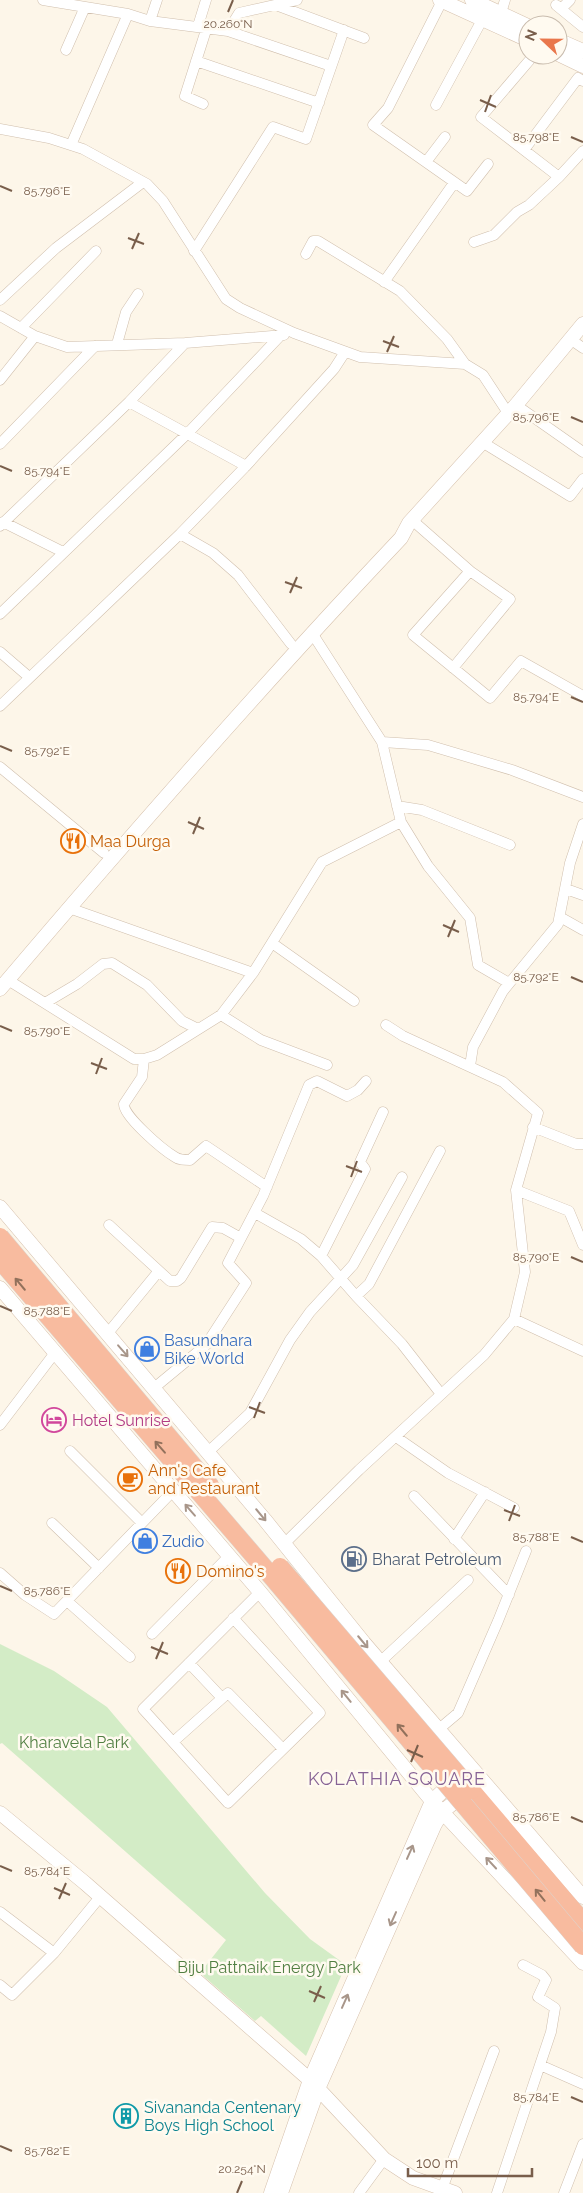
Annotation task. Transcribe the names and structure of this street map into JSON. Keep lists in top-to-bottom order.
{
  "districts": ["KOLATHIA SQUARE"],
  "parks": ["Kharavela Park", "Biju Pattnaik Energy Park"],
  "places": {
    "restaurant": ["Maa Durga", "Domino's"],
    "shop": ["Basundhara Bike World", "Zudio"],
    "hotel": ["Hotel Sunrise"],
    "cafe": ["Ann's Cafe and Restaurant"],
    "fuel station": ["Bharat Petroleum"],
    "building": ["Sivananda Centenary Boys High School"]
  },
  "scale_bar": "100 m",
  "north": "left",
  "coordinates": [
    "20.260°N",
    "85.798°E",
    "85.796°E",
    "85.794°E",
    "85.792°E",
    "85.790°E",
    "85.788°E",
    "85.786°E",
    "85.784°E",
    "85.782°E",
    "20.254°N"
  ]
}
